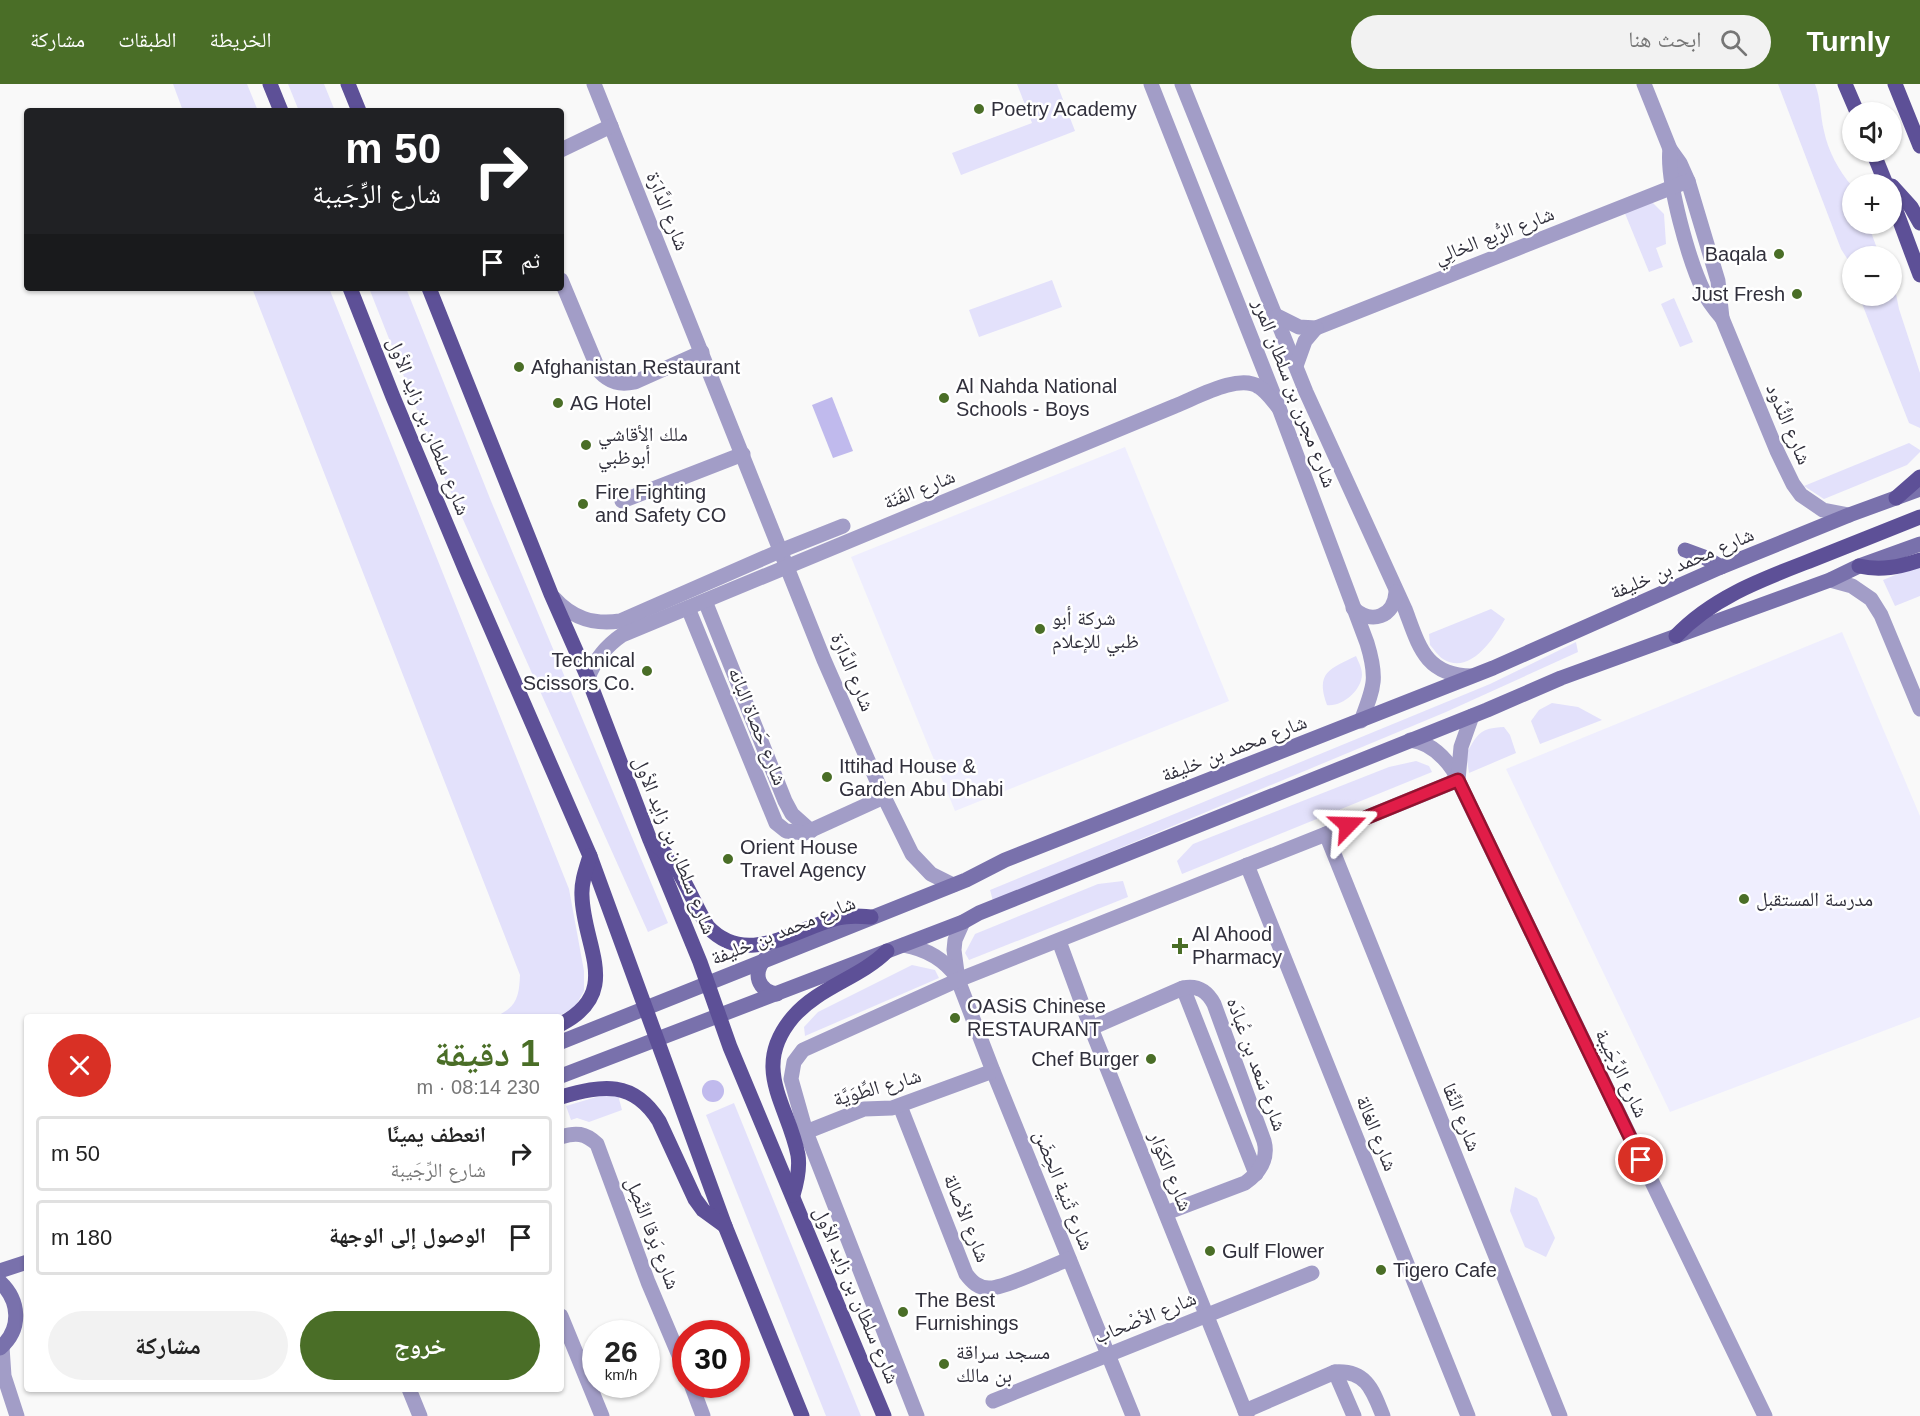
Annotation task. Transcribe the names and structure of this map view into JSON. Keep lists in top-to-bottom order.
{
  "streets": {
    "main road": ["شارع سلطان بن زايد الأول", "شارع محمد بن خليفة"],
    "street": [
      "شارع الدَّارَة",
      "شارع الرُّبع الخالِي",
      "شارع مجرن بن سلطان المرر",
      "شارع النُّدُود",
      "شارع الفَنّة",
      "شارع حَصاة البانه",
      "شارع سَعد بن عُبادَه",
      "شارع الرِّجَيبة",
      "شارع الطِّوَيَّة",
      "شارع النِّقا",
      "شارع الغالة",
      "شارع الكوَار",
      "شارع ثَنية الحِضَن",
      "شارع الأصالة",
      "شارع بَرقا النِّصِل",
      "شارع الأصْحاب"
    ]
  },
  "crossings": [
    ["شارع الدَّارَة", "شارع الفَنّة"],
    ["شارع الدَّارَة", "شارع محمد بن خليفة"],
    ["شارع الدَّارَة", "شارع حَصاة البانه"],
    ["شارع الرُّبع الخالِي", "شارع النُّدُود"],
    ["شارع مجرن بن سلطان المرر", "شارع الفَنّة"],
    ["شارع مجرن بن سلطان المرر", "شارع محمد بن خليفة"],
    ["شارع النُّدُود", "شارع محمد بن خليفة"],
    ["شارع سلطان بن زايد الأول", "شارع الفَنّة"],
    ["شارع سلطان بن زايد الأول", "شارع محمد بن خليفة"],
    ["شارع الفَنّة", "شارع حَصاة البانه"],
    ["شارع الطِّوَيَّة", "شارع ثَنية الحِضَن"],
    ["شارع الطِّوَيَّة", "شارع الأصالة"],
    ["شارع الكوَار", "شارع الأصْحاب"],
    ["شارع ثَنية الحِضَن", "شارع الأصالة"],
    ["شارع ثَنية الحِضَن", "شارع الأصْحاب"]
  ],
  "places": {
    "other": [
      "Poetry Academy",
      "Baqala",
      "Just Fresh",
      "Afghanistan Restaurant",
      "Al Nahda National Schools - Boys",
      "AG Hotel",
      "ملك الأقاشي أبوظبي",
      "Fire Fighting and Safety CO",
      "شركة أبو ظبي للإعلام",
      "Technical Scissors Co.",
      "Ittihad House & Garden Abu Dhabi",
      "Orient House Travel Agency",
      "مدرسة المستقبل",
      "OASiS Chinese RESTAURANT",
      "Chef Burger",
      "Gulf Flower",
      "Tigero Cafe",
      "The Best Furnishings",
      "مسجد سراقة بن مالك"
    ],
    "health": ["Al Ahood Pharmacy"]
  },
  "page": {
    "header": "Turnly",
    "search": "ابحث هنا",
    "nav": ["الخريطة", "الطبقات", "مشاركة"],
    "map_buttons": ["+", "−"],
    "turn": ["50 m", "شارع الرِّجَيبة"],
    "then": "ثم",
    "heading": ["1 دقيقة", "230 m · 08:14"],
    "list": [
      {
        "name": "انعطف يمينًا",
        "note": "شارع الرِّجَيبة",
        "value": "50 m"
      },
      {
        "name": "الوصول إلى الوجهة",
        "value": "180 m"
      }
    ],
    "buttons": ["خروج", "مشاركة"],
    "speed": "26 km/h",
    "limit": "30"
  }
}
